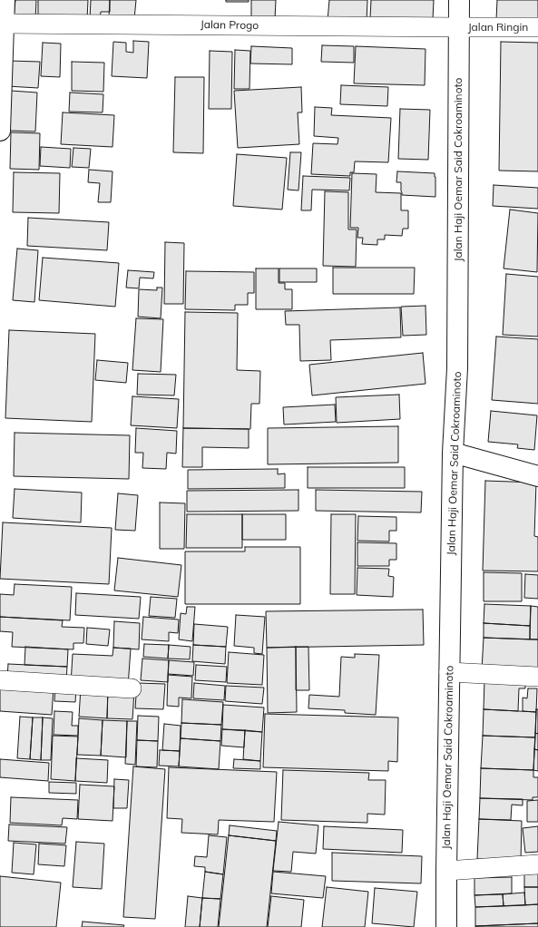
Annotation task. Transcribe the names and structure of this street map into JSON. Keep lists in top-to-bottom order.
{
  "streets": {
    "main road": ["Jalan Haji Oemar Said Cokroaminoto"],
    "street": ["Jalan Progo", "Jalan Ringin"]
  },
  "crossings": [
    ["Jalan Progo", "Jalan Ringin"],
    ["Jalan Progo", "Jalan Haji Oemar Said Cokroaminoto"],
    ["Jalan Ringin", "Jalan Haji Oemar Said Cokroaminoto"]
  ]
}
